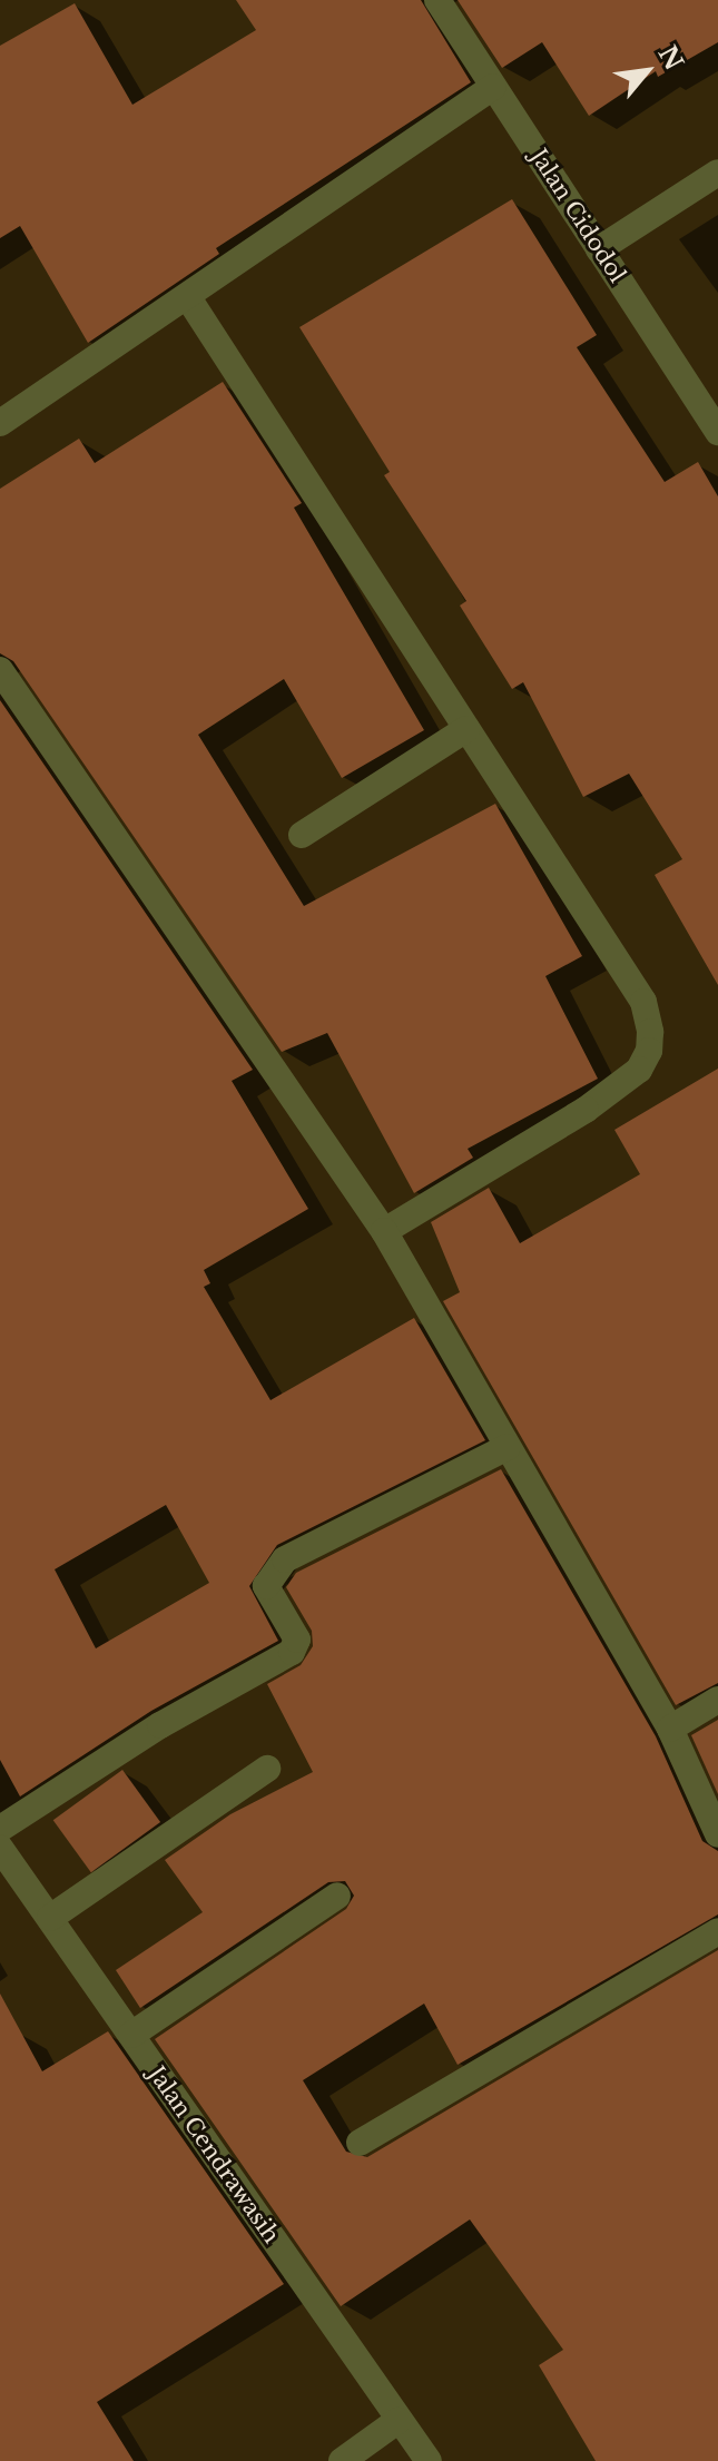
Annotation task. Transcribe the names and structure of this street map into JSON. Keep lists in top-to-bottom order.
{
  "streets": {
    "street": ["Jalan Cidodol", "Jalan Cendrawasih"]
  },
  "north": "top right"
}
